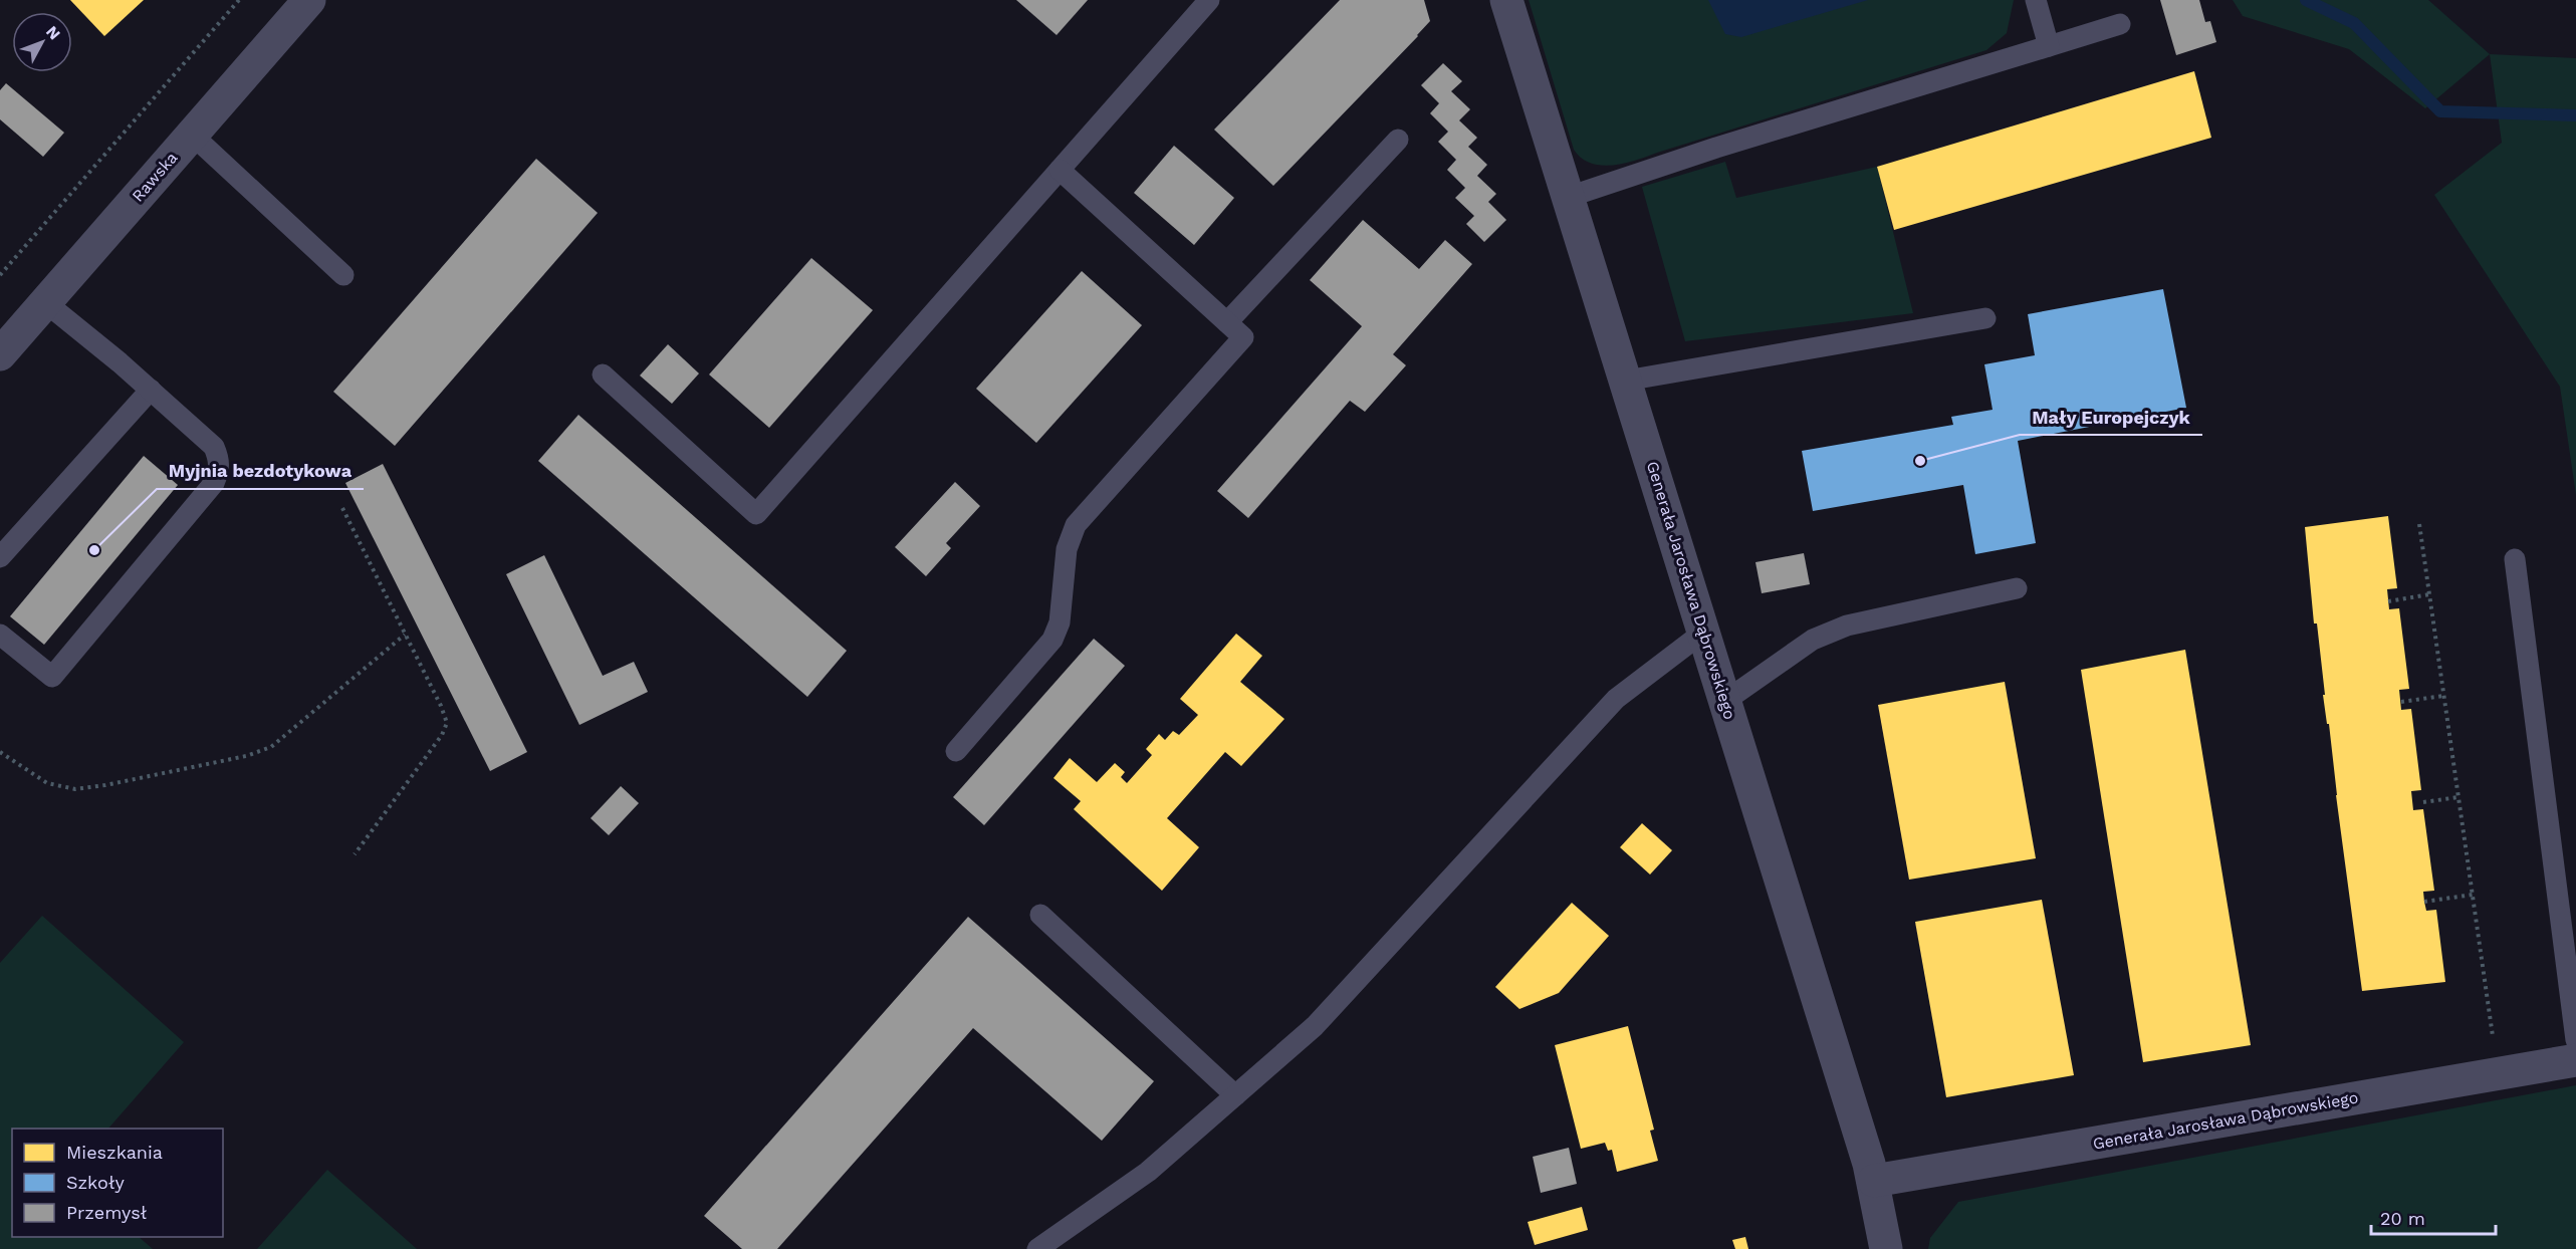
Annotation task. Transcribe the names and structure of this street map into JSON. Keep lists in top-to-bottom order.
{
  "streets": {
    "street": ["Rawska", "Generała Jarosława Dąbrowskiego"]
  },
  "places": ["Mały Europejczyk", "Myjnia bezdotykowa"],
  "legend": ["Mieszkania", "Szkoły", "Przemysł"],
  "scale_bar": "20 m",
  "north": "top right"
}
